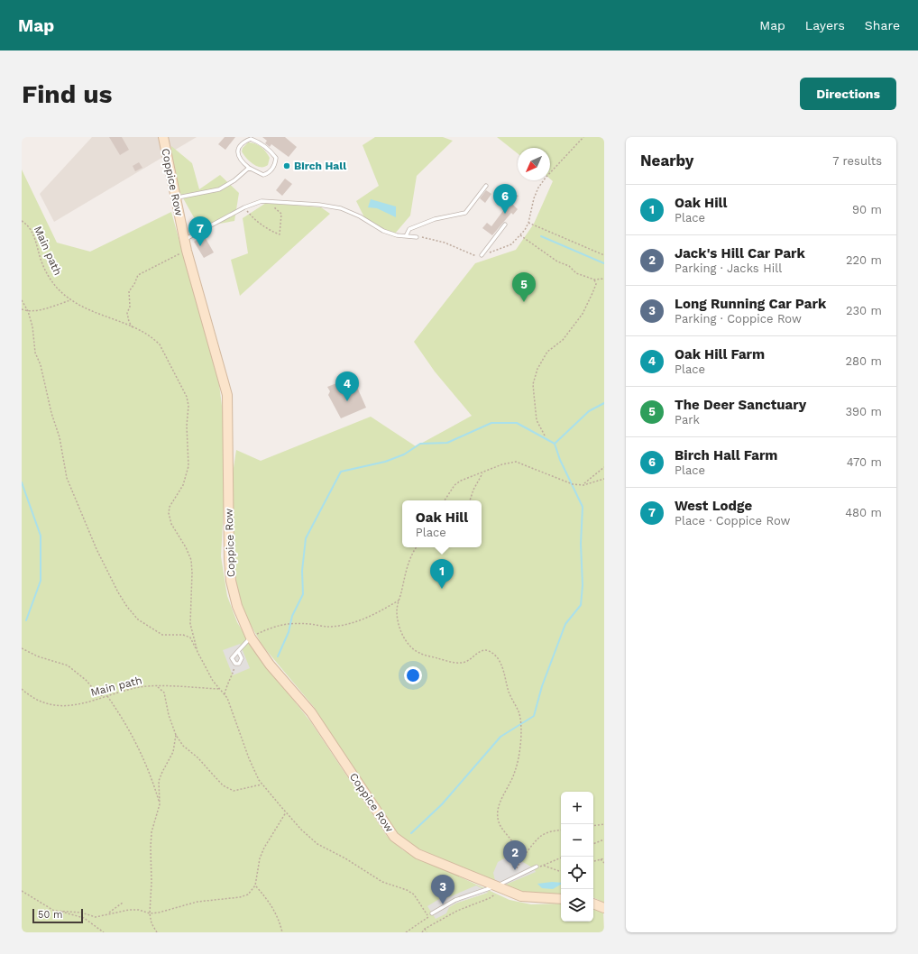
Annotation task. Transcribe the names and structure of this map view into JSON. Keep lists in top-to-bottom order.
{
  "streets": {
    "main road": ["Coppice Row"],
    "path": ["Main path"]
  },
  "crossings": [
    ["Coppice Row", "Main path"]
  ],
  "places": ["Birch Hall"],
  "scale_bar": "50 m",
  "north": "bottom left",
  "page": {
    "header": "Map",
    "nav": ["Map", "Layers", "Share"],
    "buttons": "Directions",
    "title": "Find us",
    "heading": ["Nearby", "7 results"],
    "pins": [
      "6",
      "7",
      "5",
      "4",
      "1",
      "2",
      "3"
    ],
    "list": [
      {
        "mark": "1",
        "name": "Oak Hill",
        "note": "Place",
        "value": "90 m"
      },
      {
        "mark": "2",
        "name": "Jack's Hill Car Park",
        "note": "Parking · Jacks Hill",
        "value": "220 m"
      },
      {
        "mark": "3",
        "name": "Long Running Car Park",
        "note": "Parking · Coppice Row",
        "value": "230 m"
      },
      {
        "mark": "4",
        "name": "Oak Hill Farm",
        "note": "Place",
        "value": "280 m"
      },
      {
        "mark": "5",
        "name": "The Deer Sanctuary",
        "note": "Park",
        "value": "390 m"
      },
      {
        "mark": "6",
        "name": "Birch Hall Farm",
        "note": "Place",
        "value": "470 m"
      },
      {
        "mark": "7",
        "name": "West Lodge",
        "note": "Place · Coppice Row",
        "value": "480 m"
      }
    ],
    "popup": ["Oak Hill", "Place"],
    "map_buttons": ["+", "−"],
    "scale": "50 m"
  }
}
